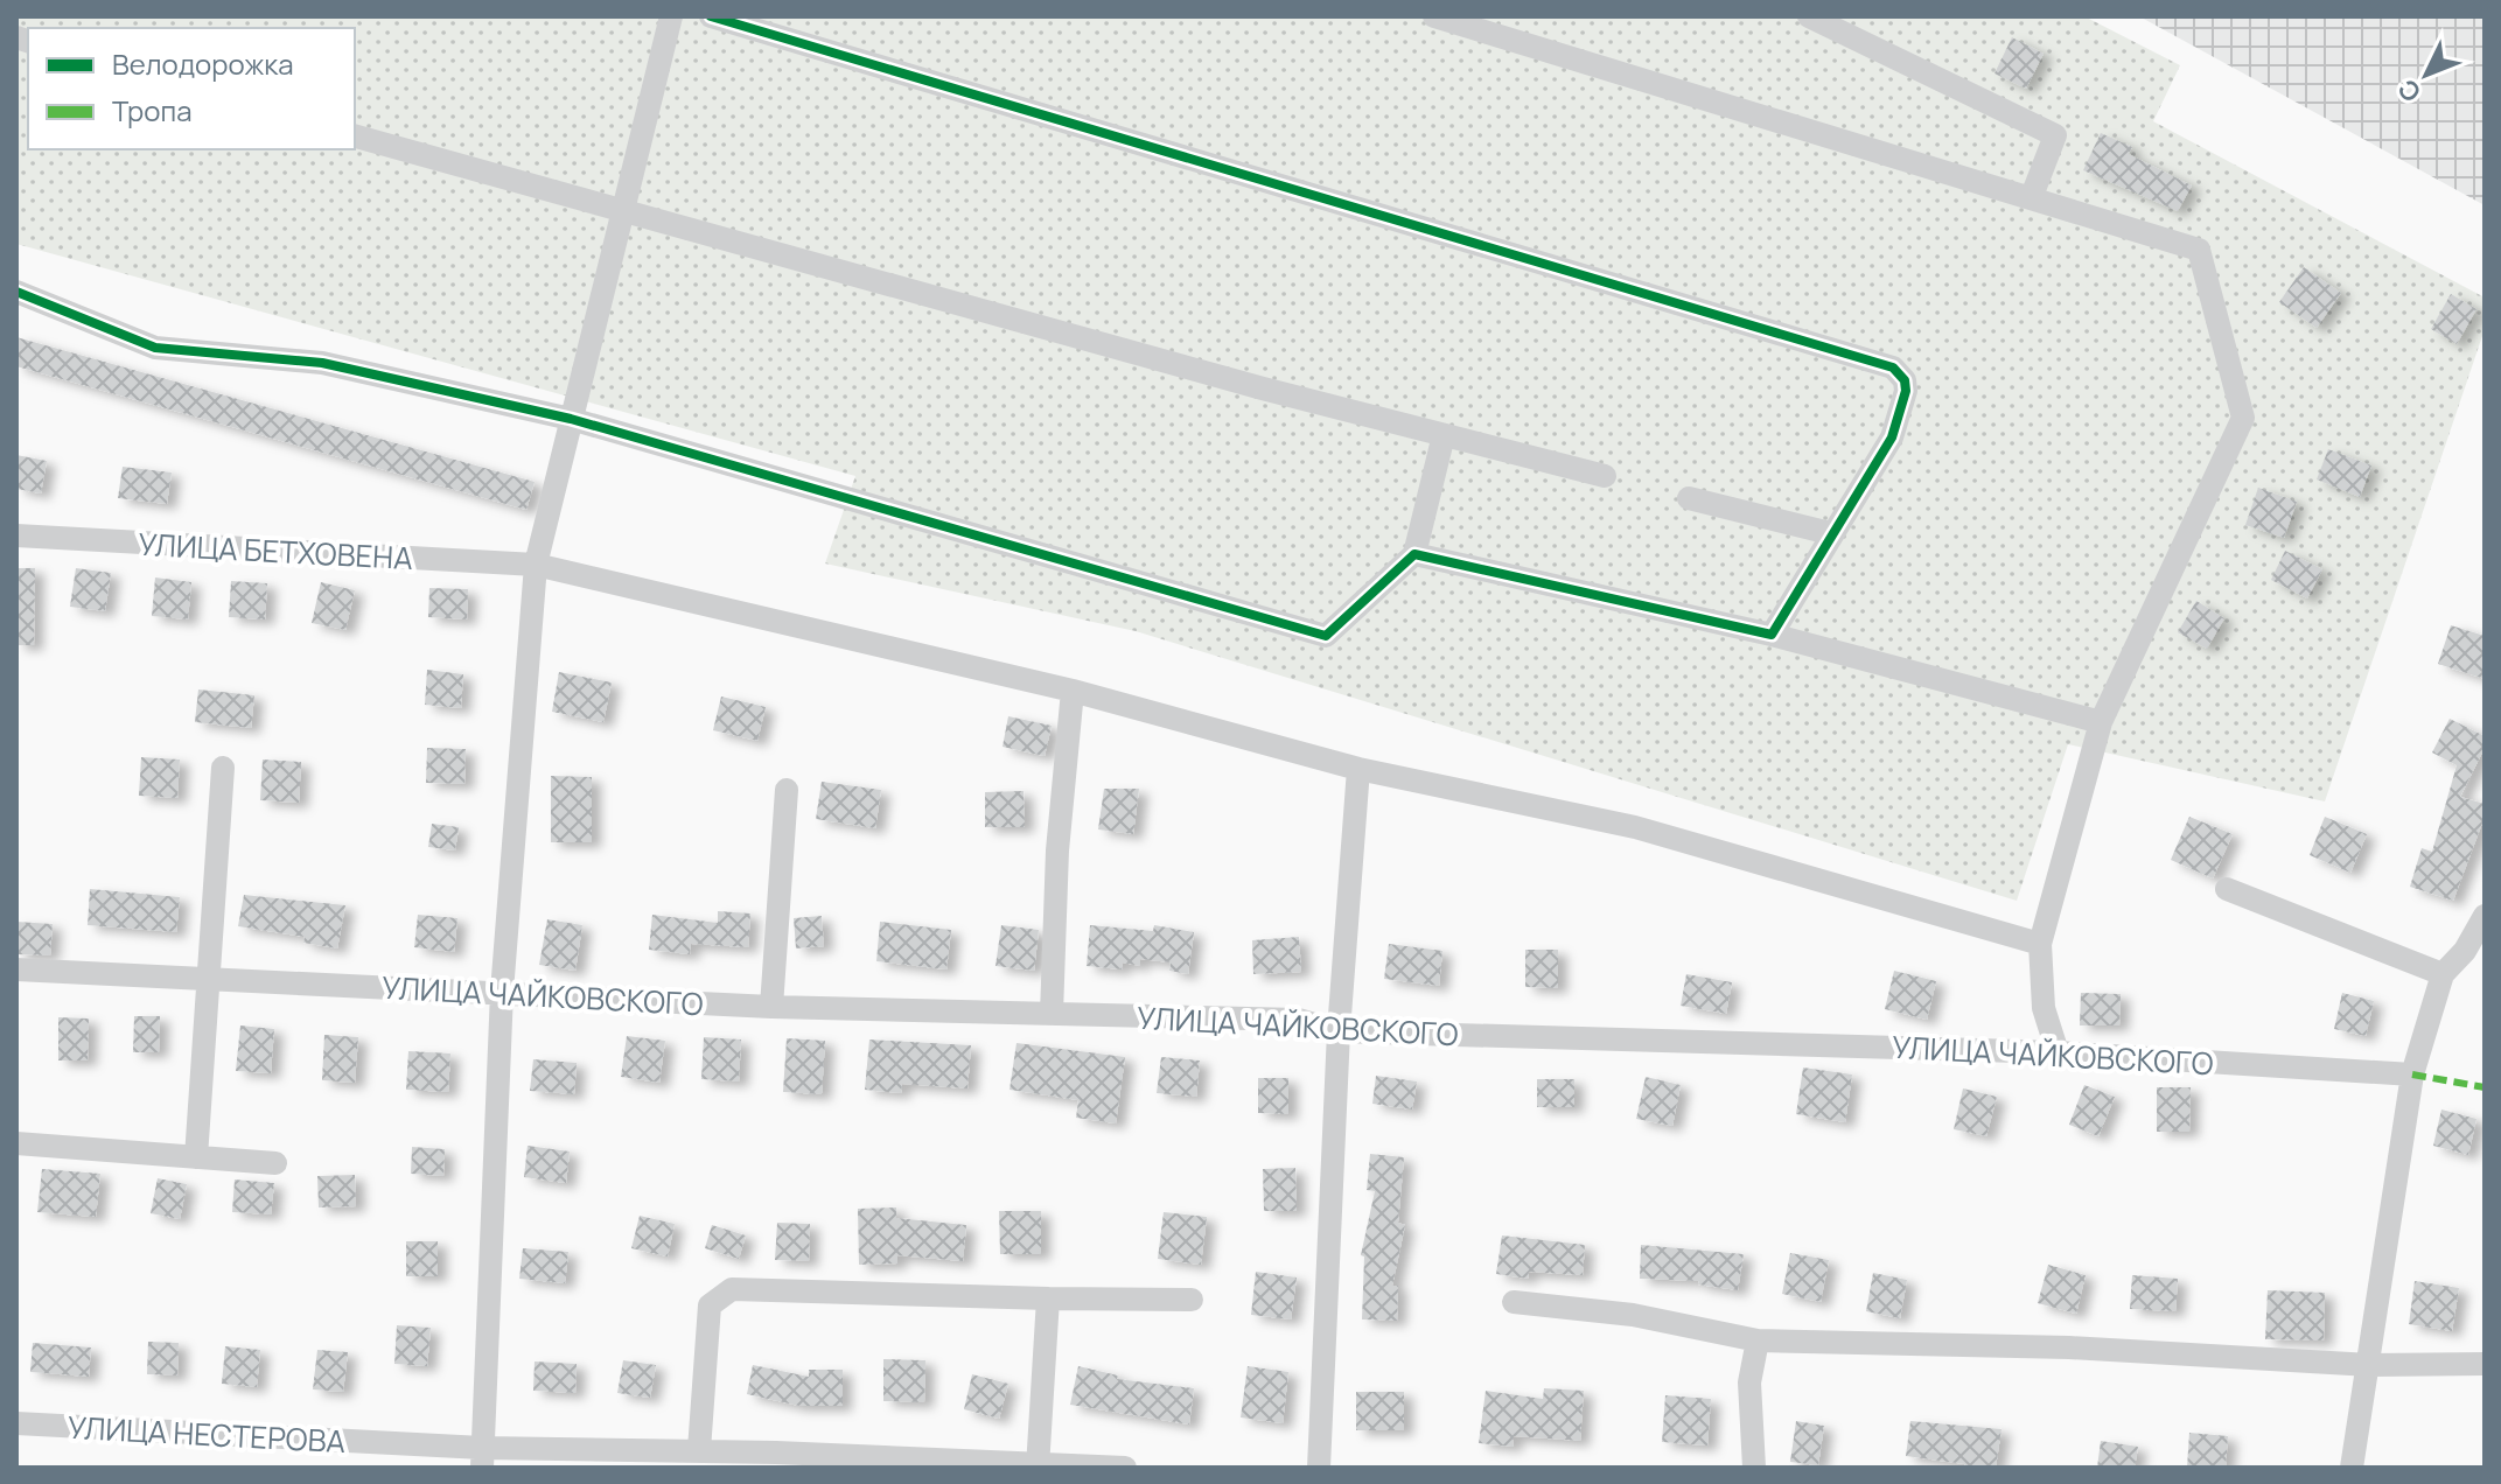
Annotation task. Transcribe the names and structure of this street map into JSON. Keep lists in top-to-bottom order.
{
  "streets": {
    "street": ["УЛИЦА БЕТХОВЕНА", "УЛИЦА ЧАЙКОВСКОГО", "УЛИЦА НЕСТЕРОВА"]
  },
  "legend": ["Велодорожка", "Тропа"],
  "north": "bottom left"
}
